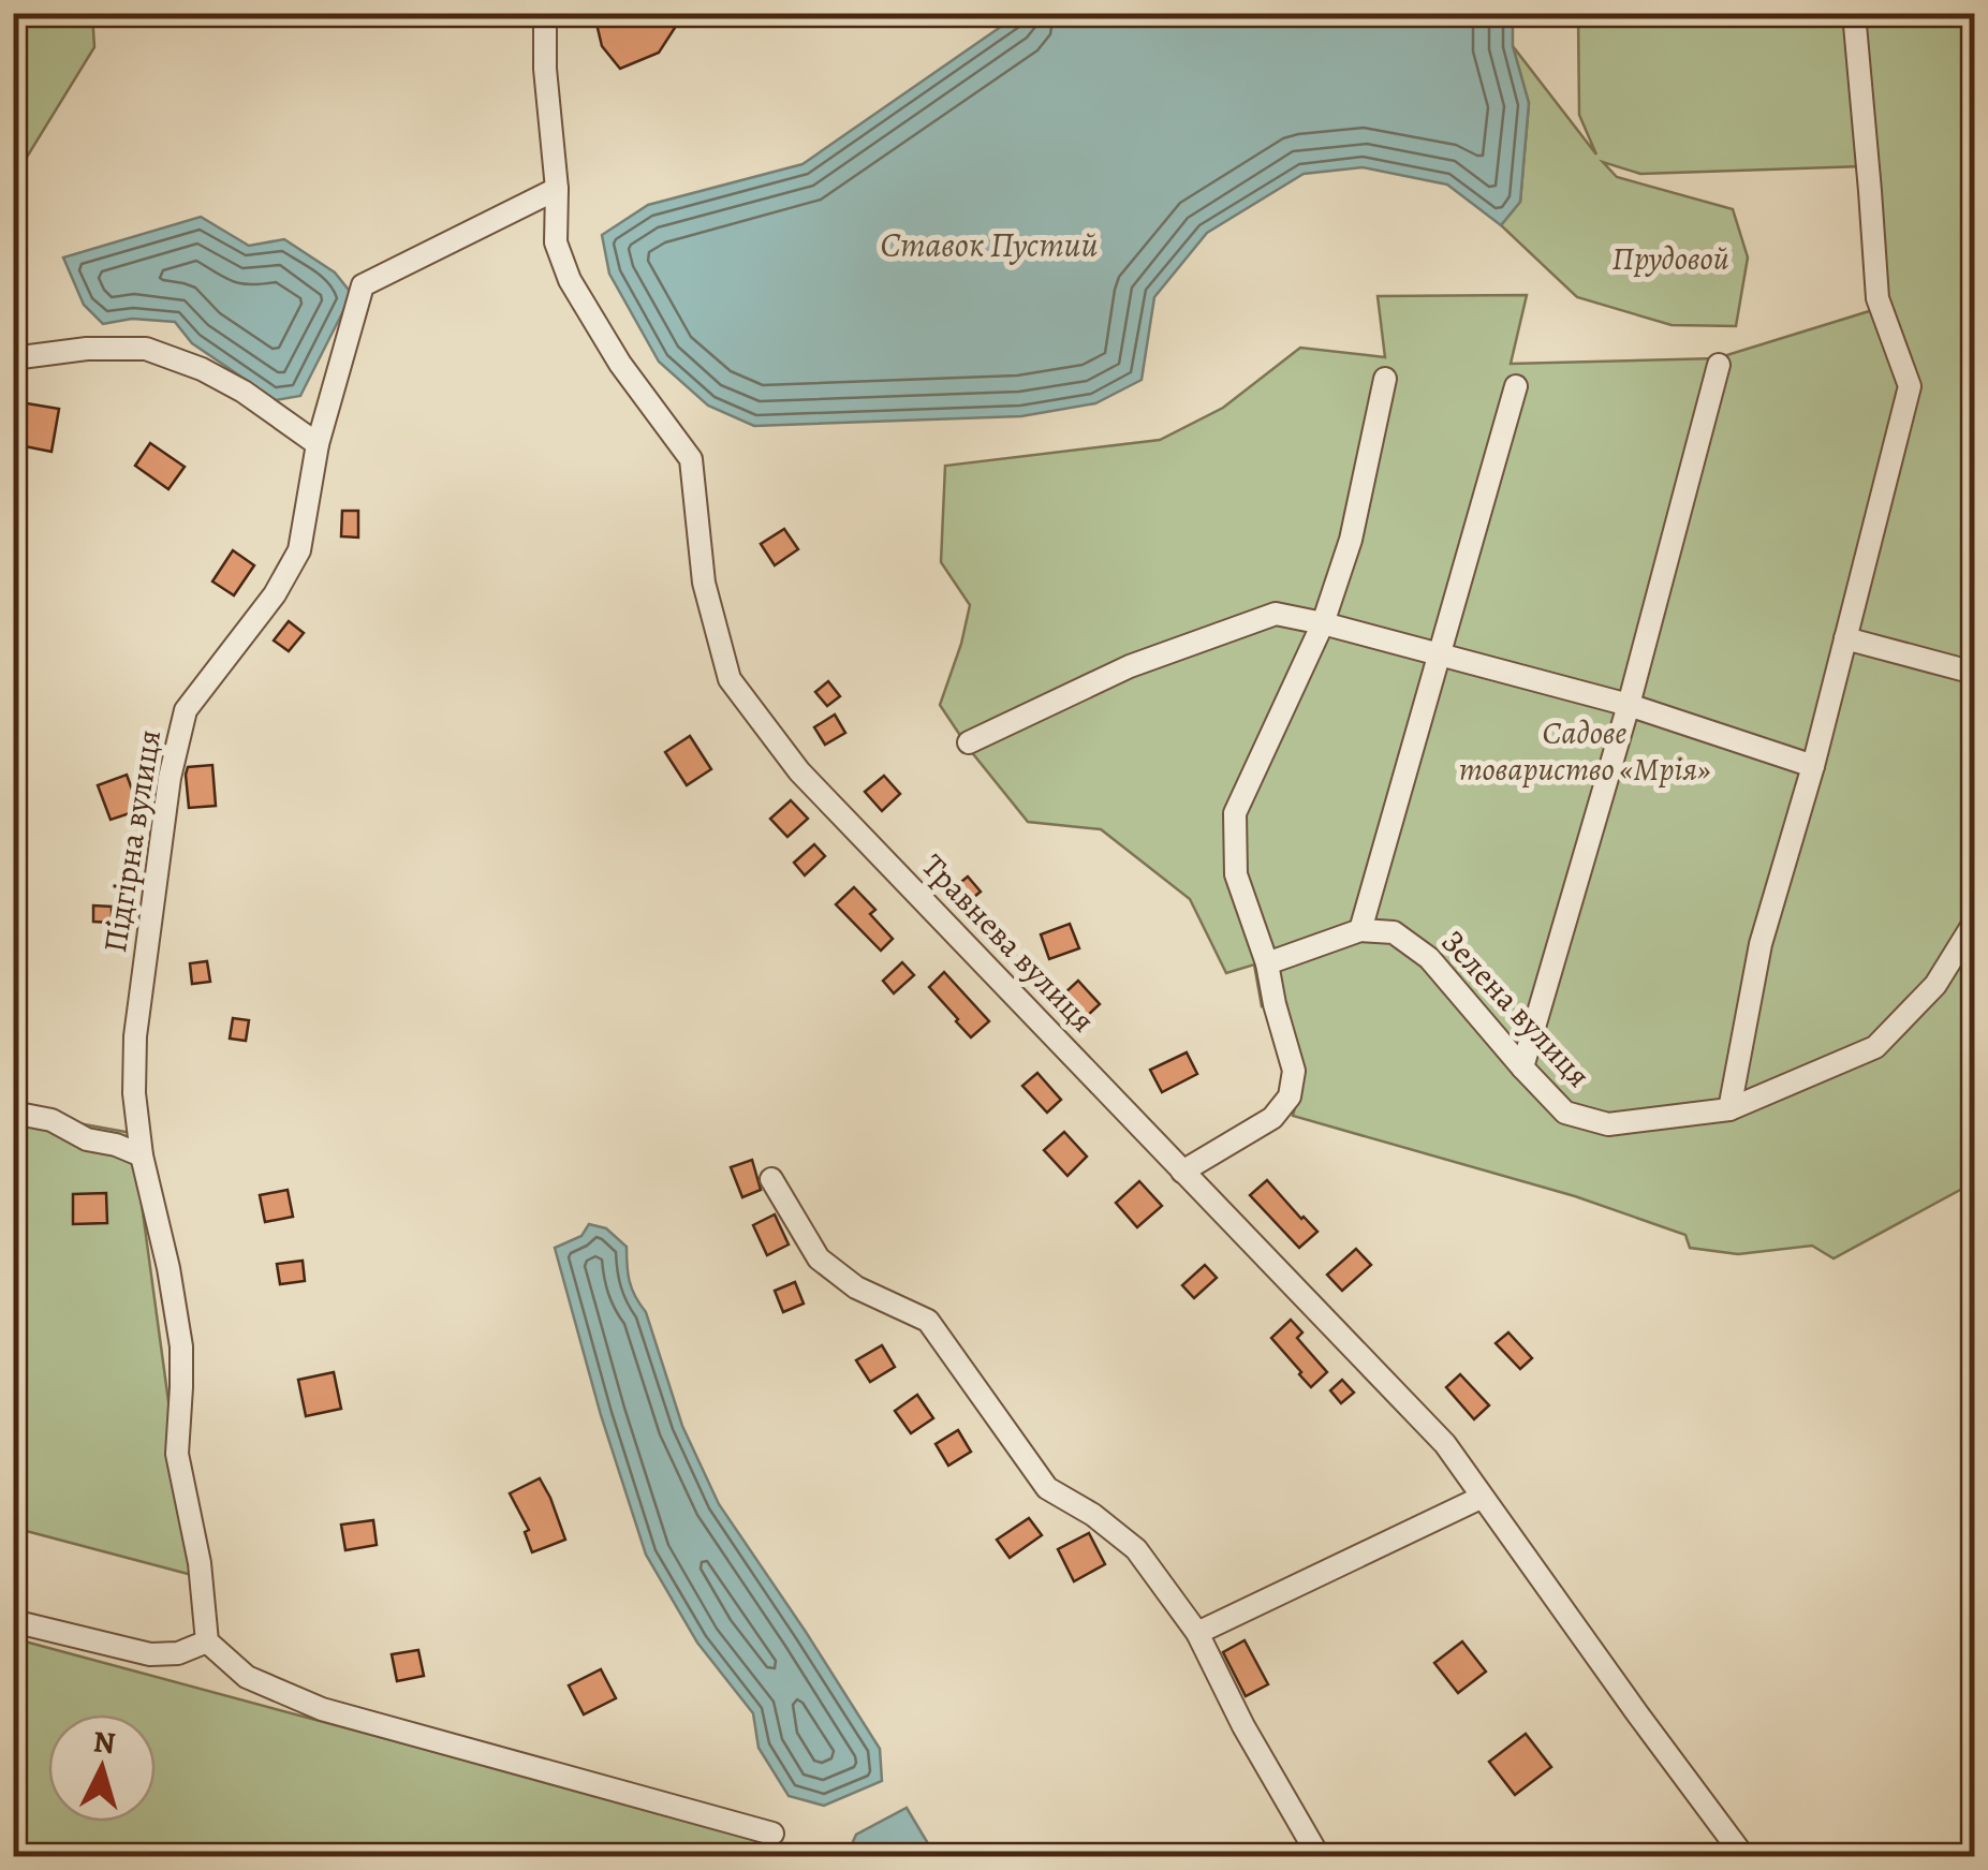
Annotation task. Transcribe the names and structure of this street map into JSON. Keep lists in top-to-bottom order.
{
  "streets": {
    "street": ["Підгірна вулиця", "Травнева вулиця", "Зелена вулиця"]
  },
  "crossings": [
    ["Підгірна вулиця", "Травнева вулиця"]
  ],
  "water": ["Ставок Пустий"],
  "parks": ["Прудовой", "Садове товариство «Мрія»"],
  "north": "top"
}
